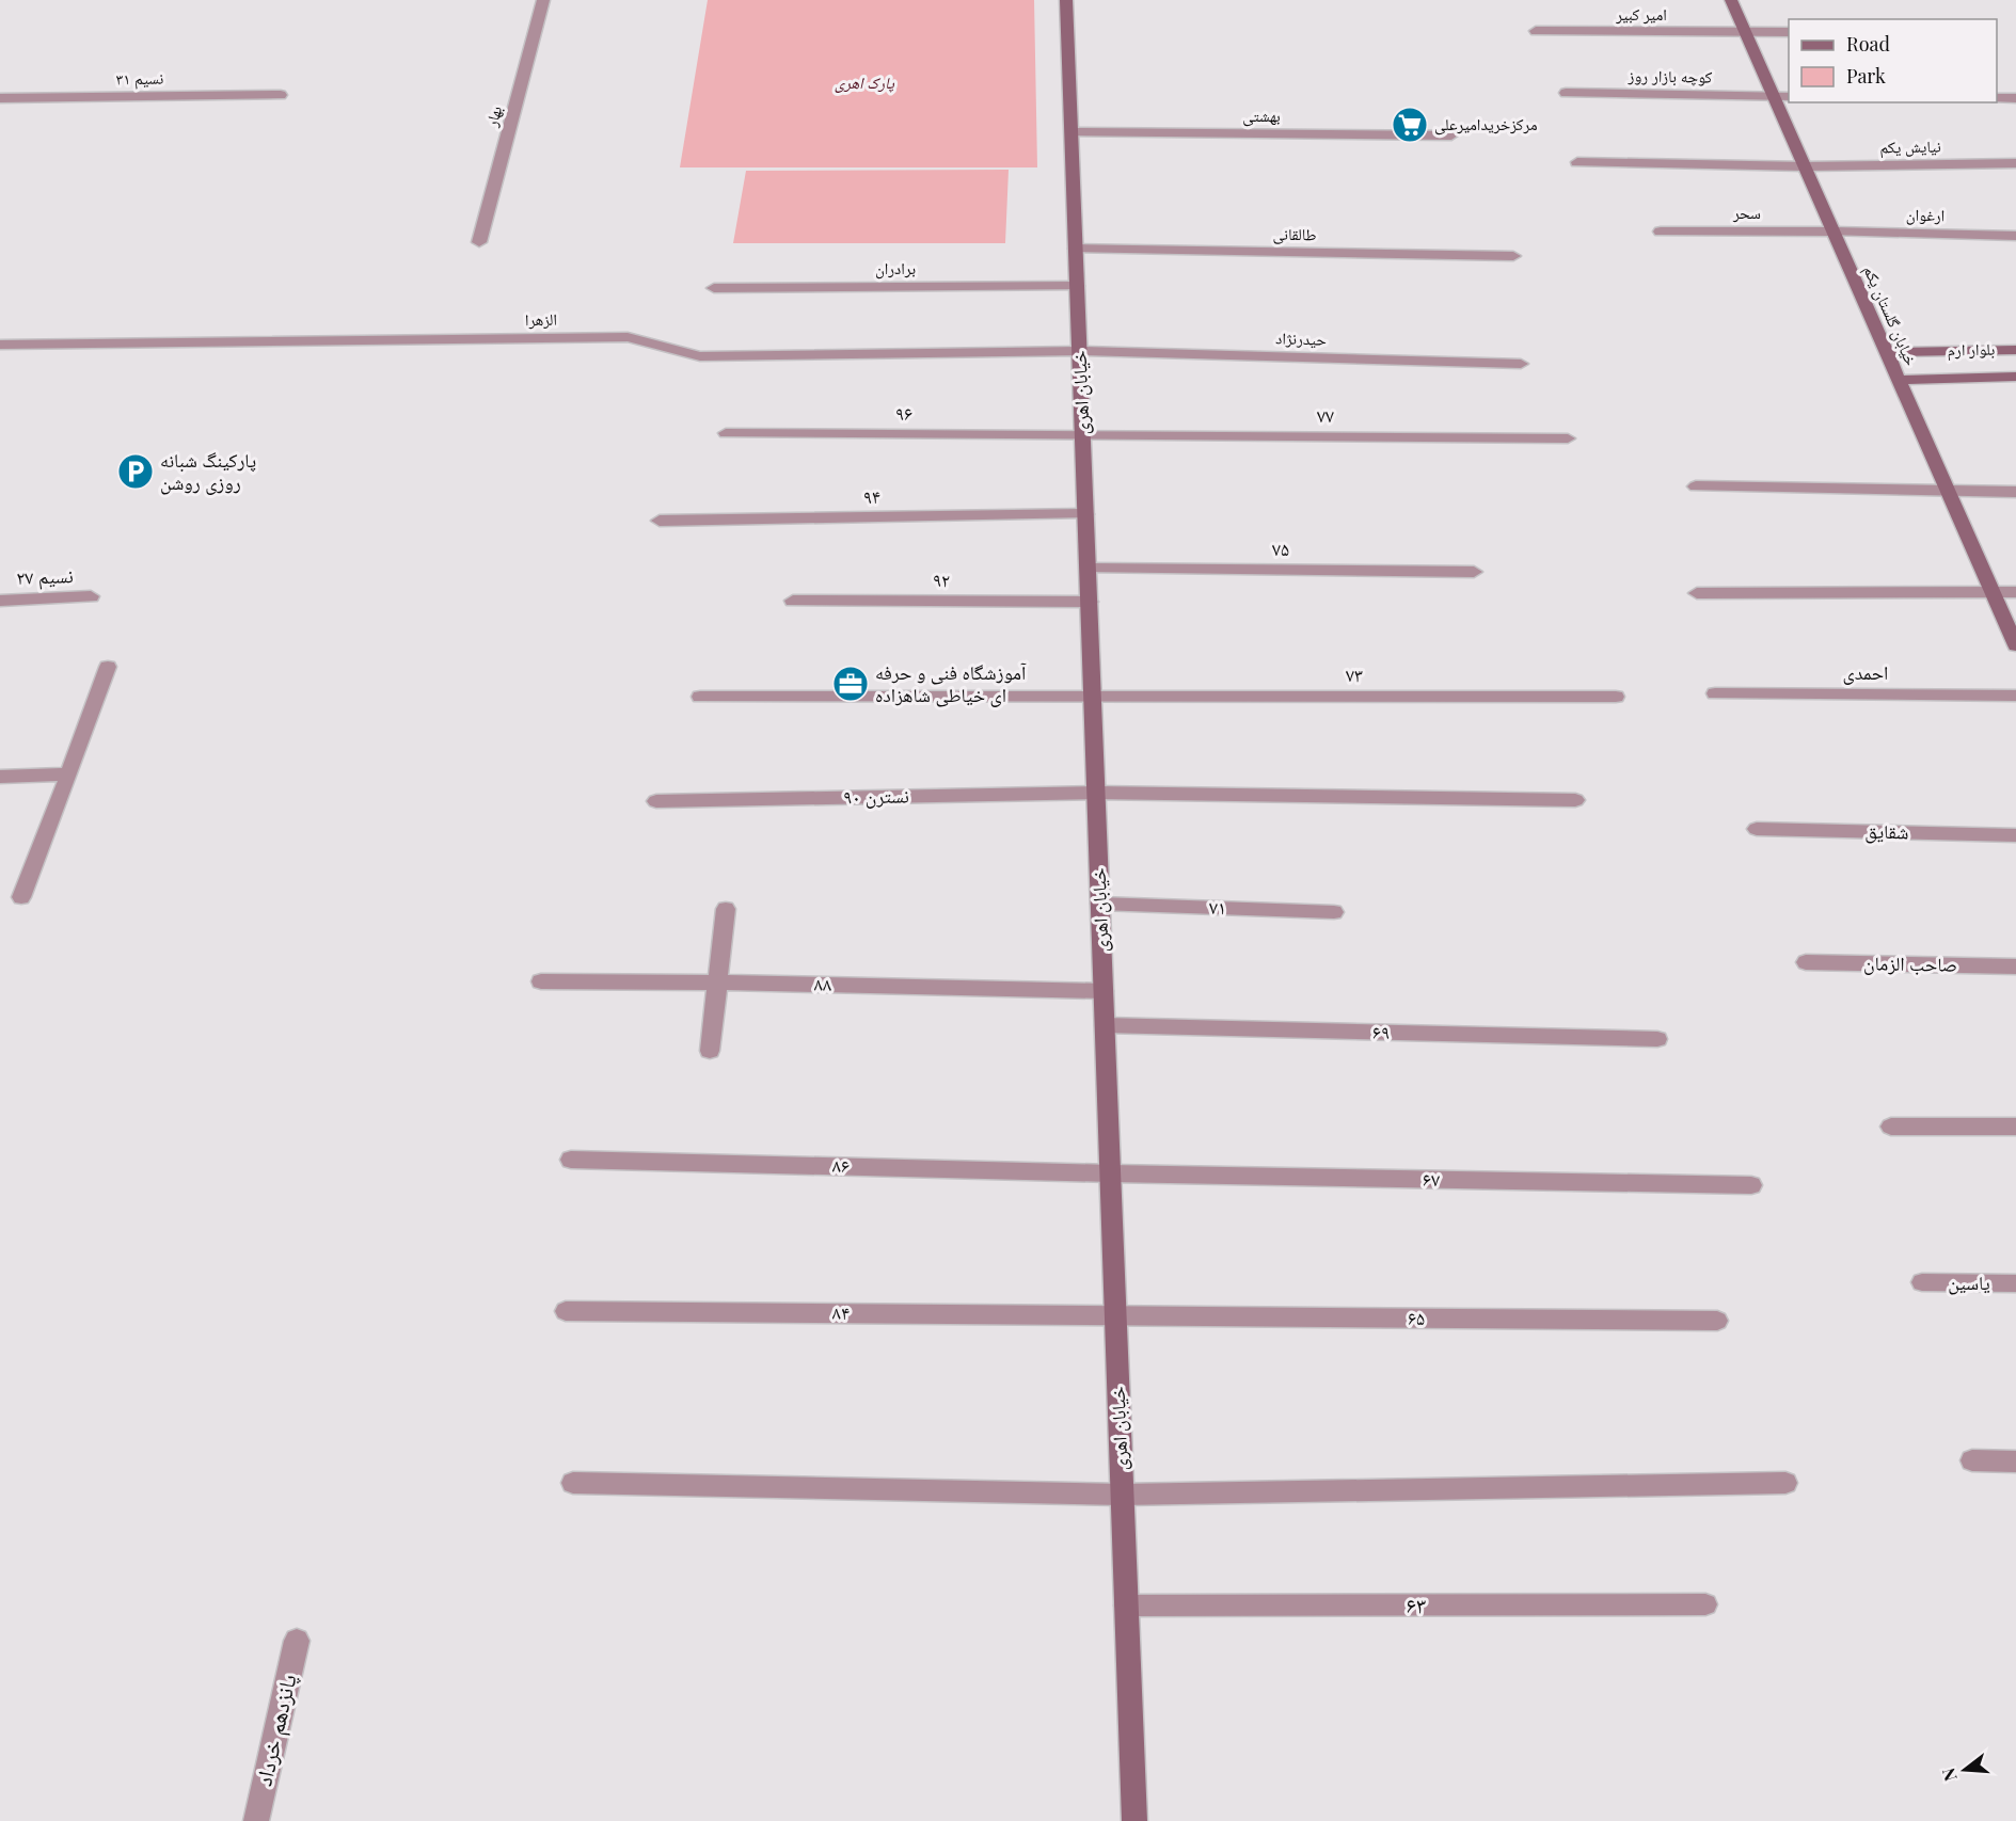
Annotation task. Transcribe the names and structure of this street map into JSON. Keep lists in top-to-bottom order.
{
  "streets": {
    "street": [
      "امیر کبیر",
      "کوچه بازار روز",
      "نسیم ۳۱",
      "بهار",
      "بهشتی",
      "نیایش یکم",
      "سحر",
      "ارغوان",
      "طالقانی",
      "برادران",
      "خیابان گلستان یکم",
      "الزهرا",
      "حیدرنژاد",
      "بلوار ارم",
      "خیابان اهری",
      "۹۶",
      "۷۷",
      "۹۴",
      "۷۵",
      "نسیم ۲۷",
      "۹۲",
      "احمدی",
      "۷۳",
      "نسترن ۹۰",
      "شقایق",
      "۷۱",
      "صاحب الزمان",
      "۸۸",
      "۶۹",
      "۸۶",
      "۶۷",
      "یاسین",
      "۸۴",
      "۶۵",
      "۶۳",
      "پانزدهم خرداد"
    ]
  },
  "crossings": [
    ["امیر کبیر", "خیابان گلستان یکم"],
    ["کوچه بازار روز", "خیابان گلستان یکم"],
    ["بهشتی", "خیابان اهری"],
    ["نیایش یکم", "خیابان گلستان یکم"],
    ["سحر", "ارغوان"],
    ["سحر", "خیابان گلستان یکم"],
    ["ارغوان", "خیابان گلستان یکم"],
    ["طالقانی", "خیابان اهری"],
    ["برادران", "خیابان اهری"],
    ["خیابان گلستان یکم", "بلوار ارم"],
    ["الزهرا", "حیدرنژاد"],
    ["الزهرا", "خیابان اهری"],
    ["حیدرنژاد", "خیابان اهری"],
    ["خیابان اهری", "۹۶"],
    ["خیابان اهری", "۷۷"],
    ["خیابان اهری", "۹۴"],
    ["خیابان اهری", "۷۵"],
    ["خیابان اهری", "۹۲"],
    ["خیابان اهری", "۷۳"],
    ["خیابان اهری", "نسترن ۹۰"],
    ["خیابان اهری", "۷۱"],
    ["خیابان اهری", "۸۸"],
    ["خیابان اهری", "۶۹"],
    ["خیابان اهری", "۸۶"],
    ["خیابان اهری", "۶۷"],
    ["خیابان اهری", "۸۴"],
    ["خیابان اهری", "۶۵"],
    ["خیابان اهری", "۶۳"],
    ["۹۶", "۷۷"],
    ["۸۶", "۶۷"],
    ["۸۴", "۶۵"]
  ],
  "parks": ["پارک اهری"],
  "places": {
    "supermarket": ["مرکزخریدامیرعلی"],
    "parking": ["پارکینگ شبانه روزی روشن"],
    "office": ["آموزشگاه فنی و حرفه ای خیاطی شاهزاده"]
  },
  "legend": ["Road", "Park"],
  "north": "left"
}
